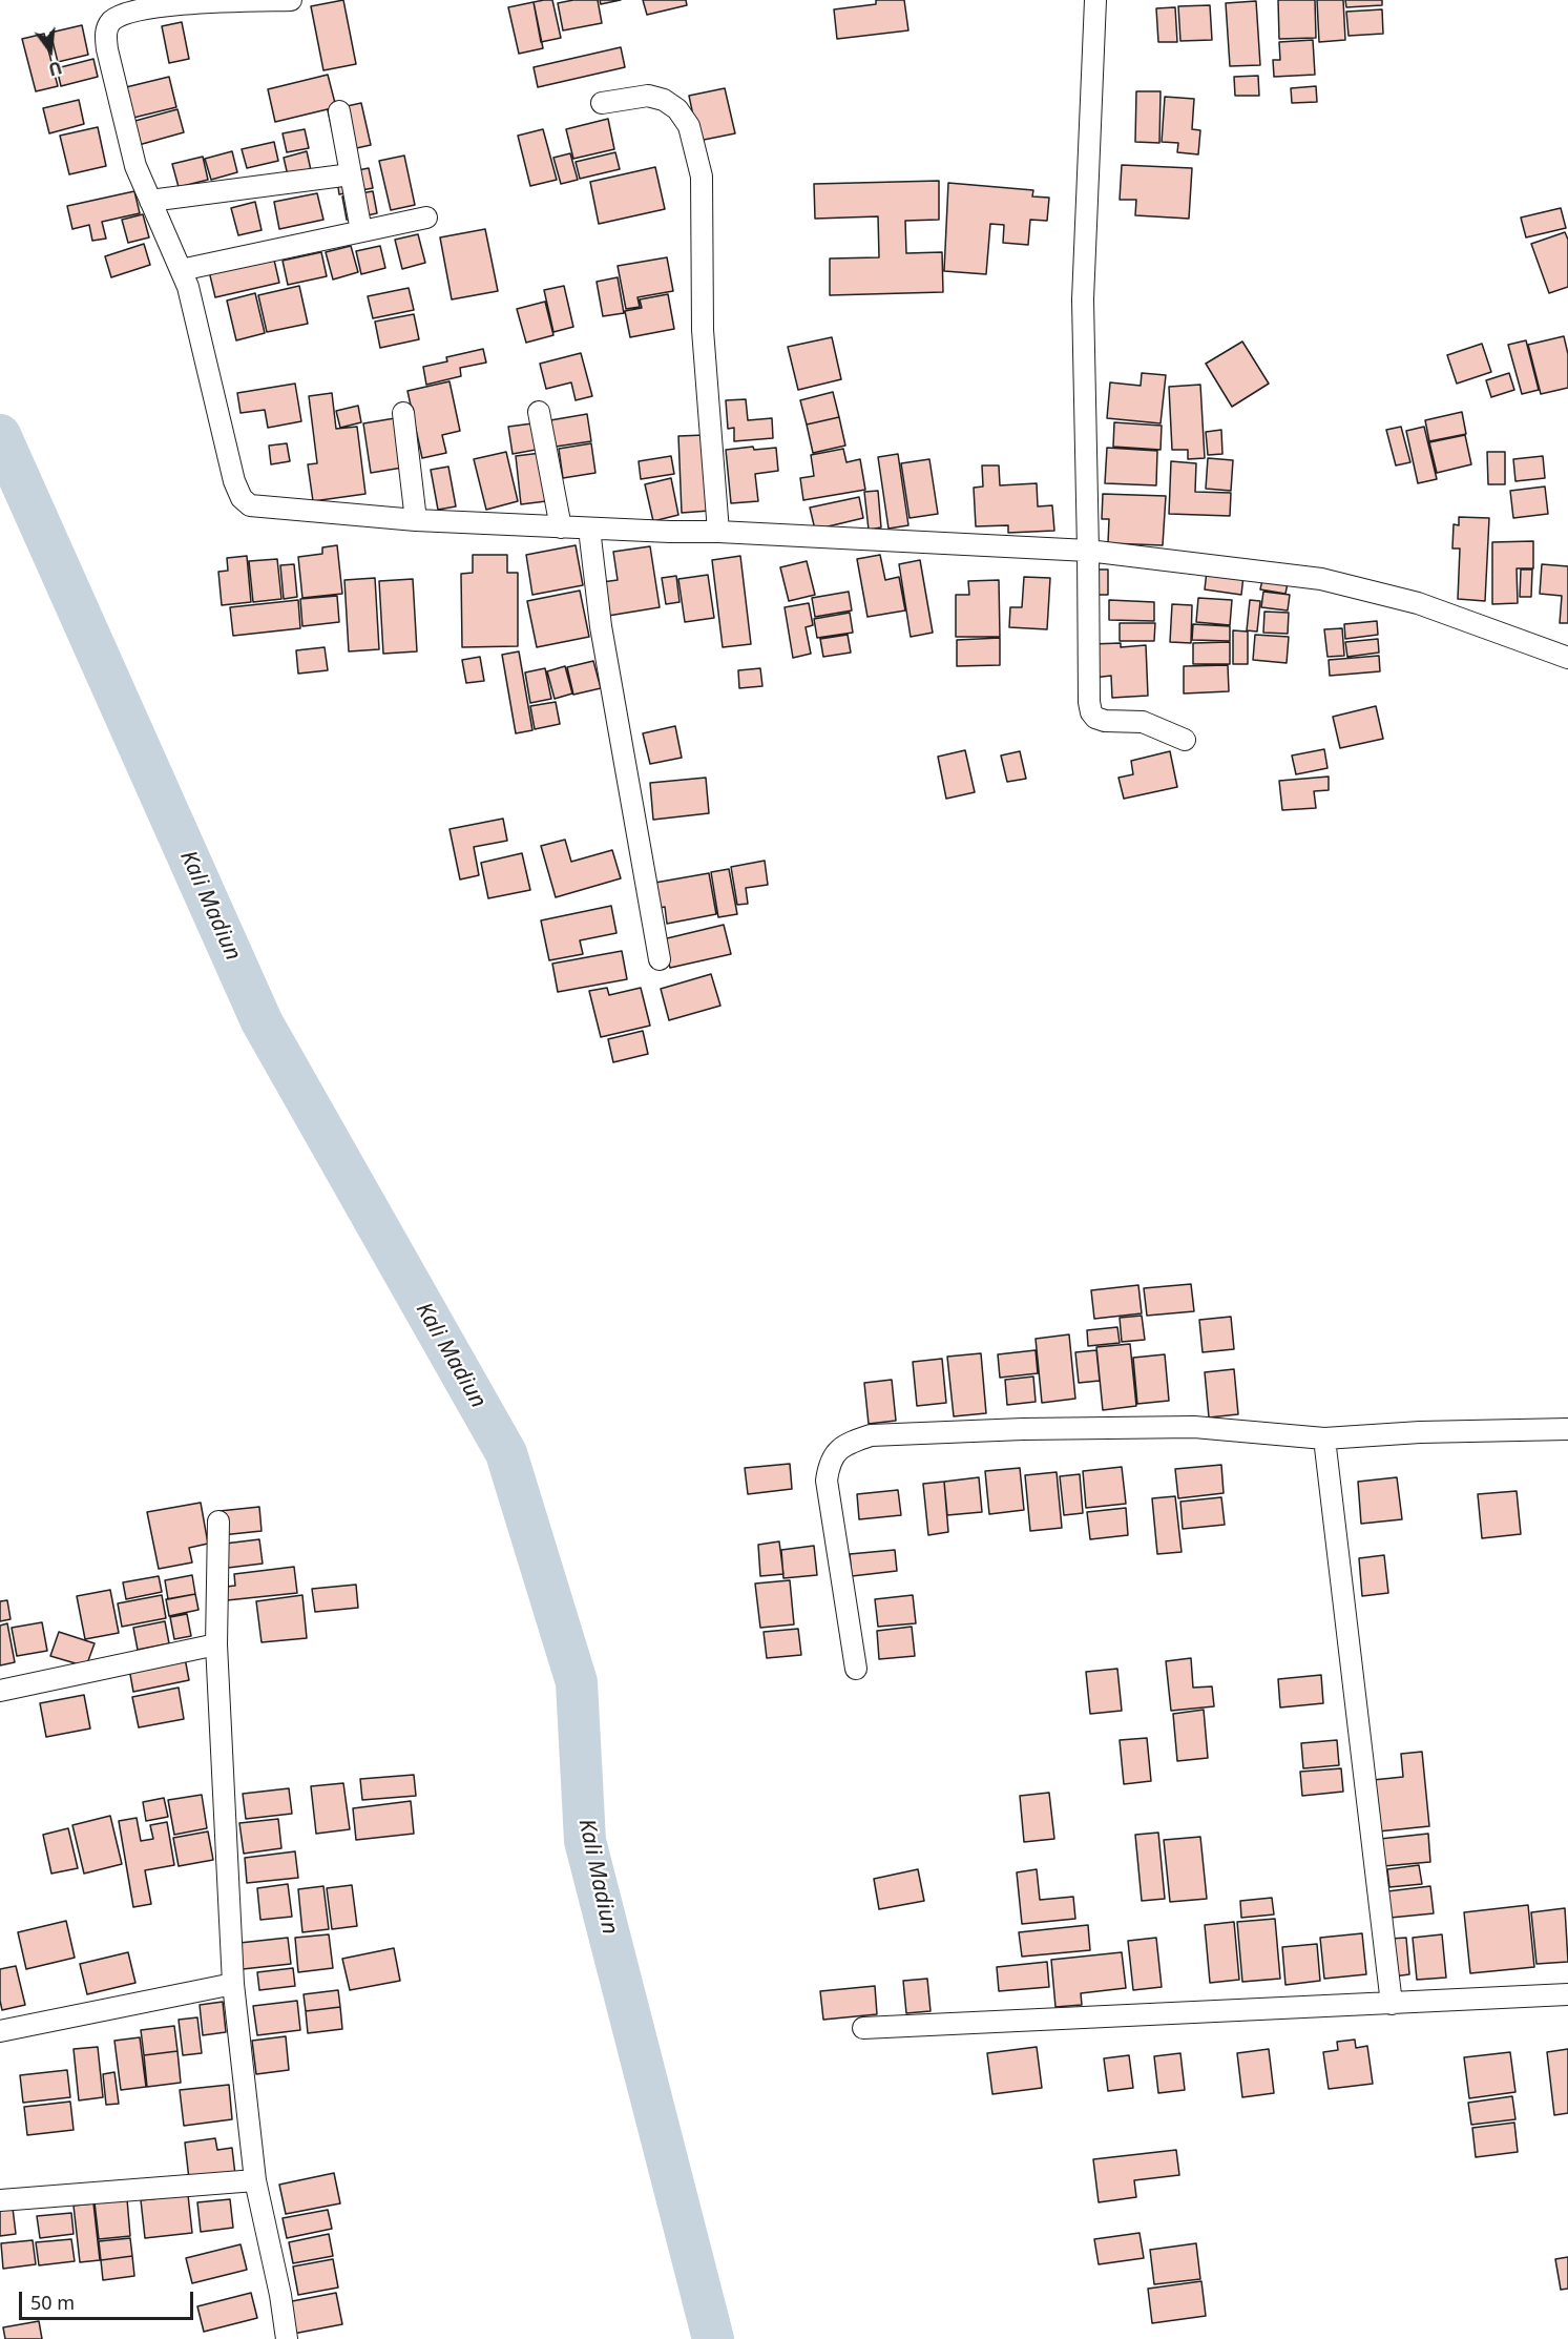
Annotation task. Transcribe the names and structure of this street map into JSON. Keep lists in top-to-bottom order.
{
  "water": ["Kali Madiun"],
  "scale_bar": "50 m",
  "north": "bottom"
}
